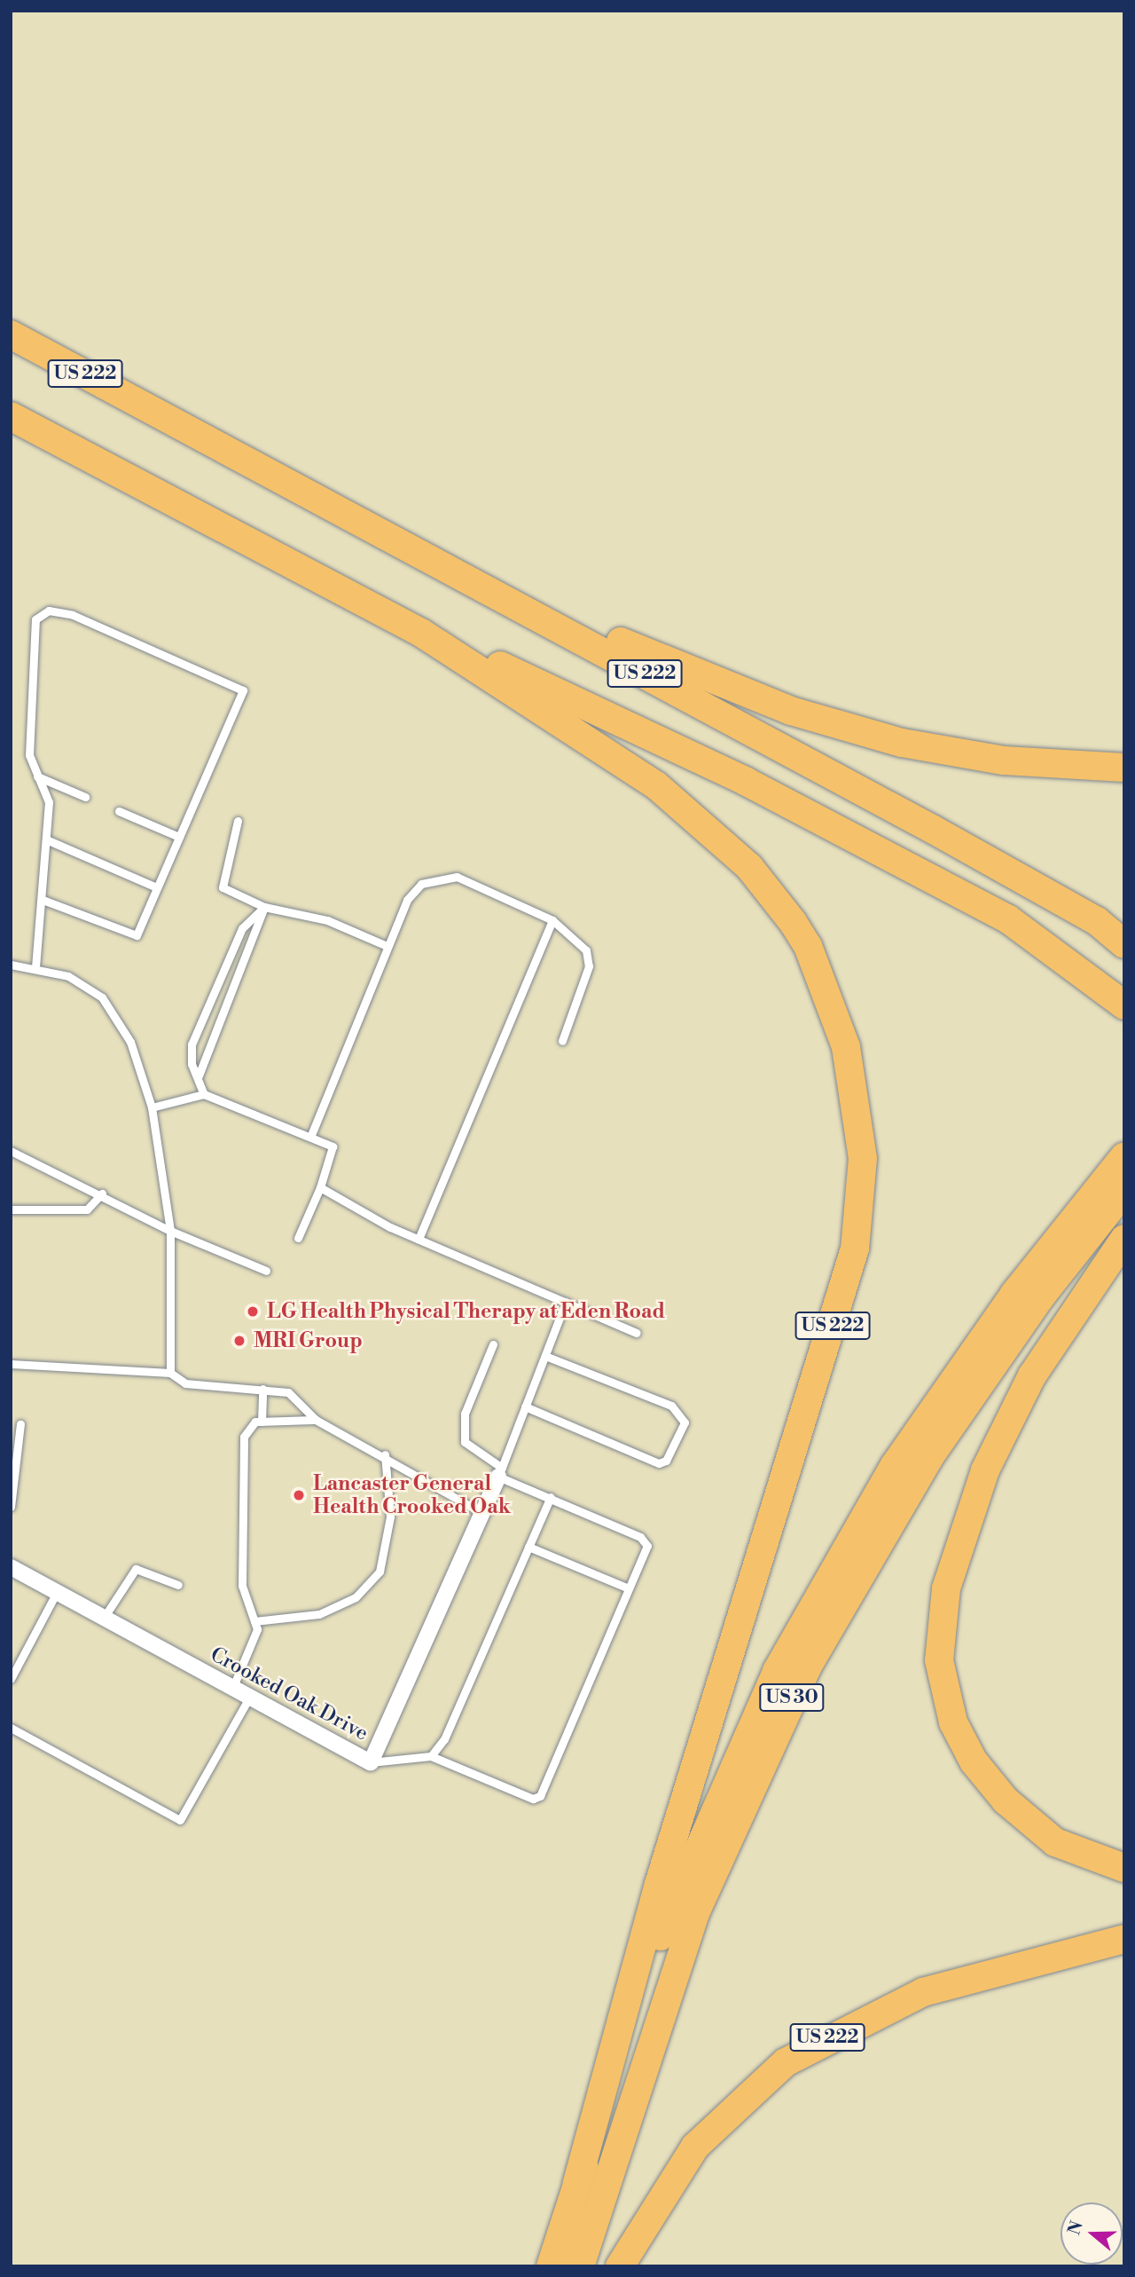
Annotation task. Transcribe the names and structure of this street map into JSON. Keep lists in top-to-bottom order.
{
  "streets": {
    "highway": ["US 222", "US 30"],
    "street": ["Crooked Oak Drive"]
  },
  "crossings": [
    ["US 222", "US 30"]
  ],
  "places": ["LG Health Physical Therapy at Eden Road", "MRI Group", "Lancaster General Health Crooked Oak"],
  "north": "left"
}
